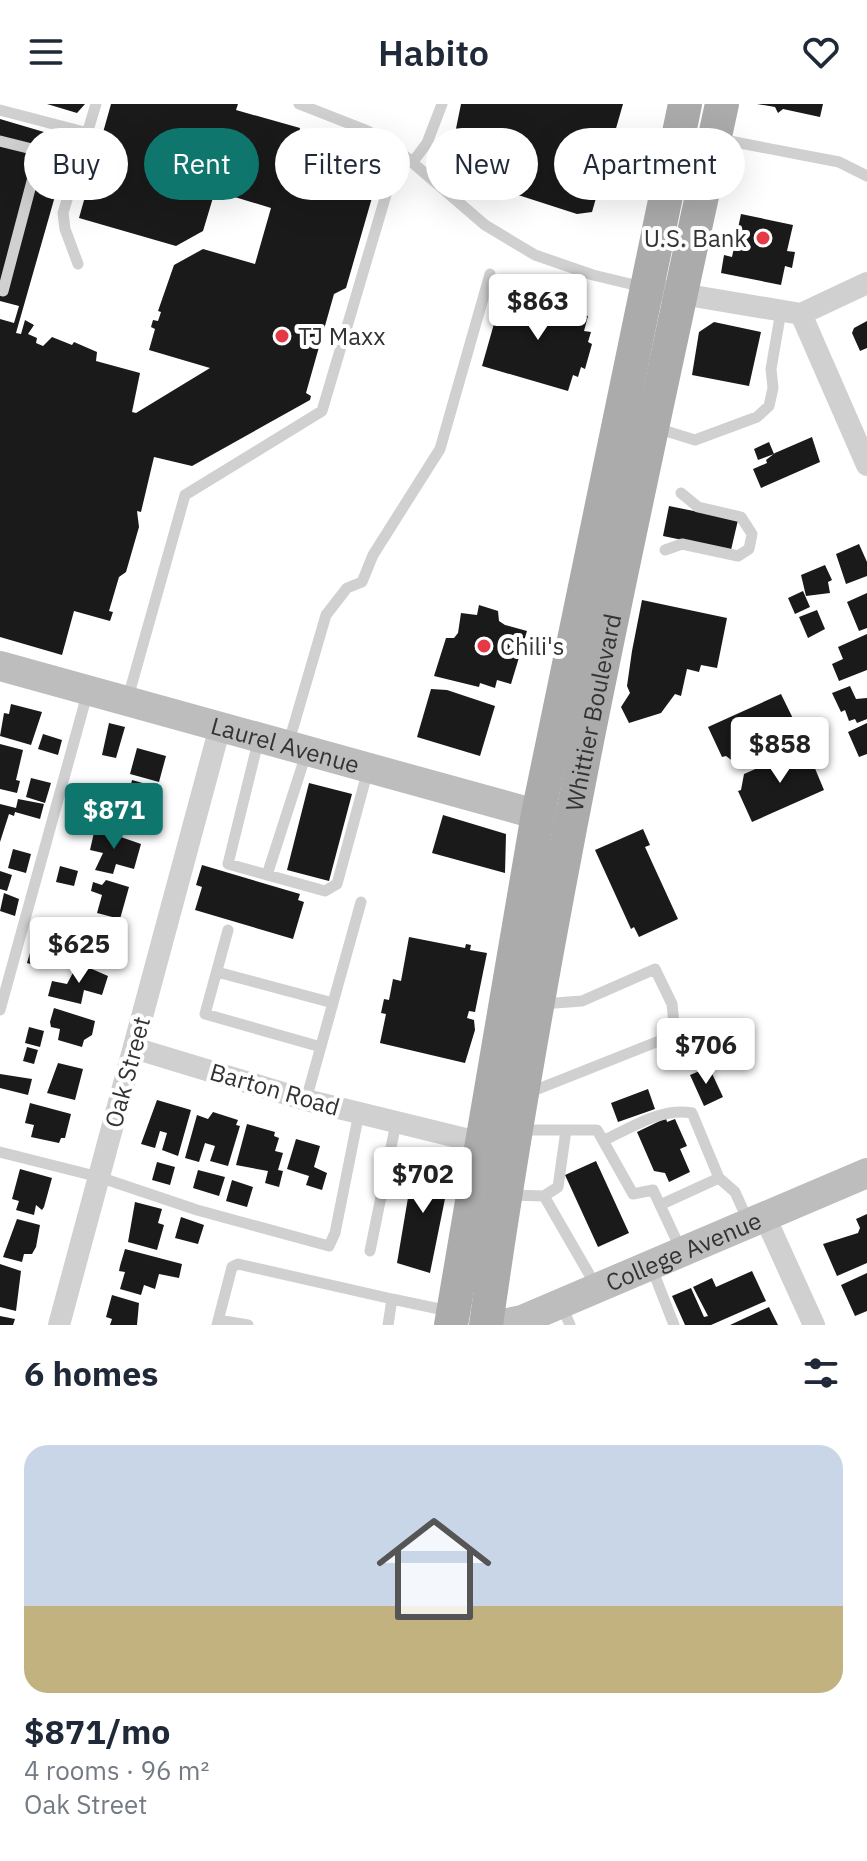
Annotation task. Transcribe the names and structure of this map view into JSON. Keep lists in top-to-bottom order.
{
  "streets": {
    "main road": ["Whittier Boulevard"],
    "street": [
      "Laurel Avenue",
      "Oak Street",
      "Barton Road",
      "College Avenue"
    ]
  },
  "crossings": [
    ["Whittier Boulevard", "Laurel Avenue"],
    ["Whittier Boulevard", "Barton Road"],
    ["Laurel Avenue", "Oak Street"],
    ["Oak Street", "Barton Road"]
  ],
  "places": ["U.S. Bank", "TJ Maxx", "Chili's"],
  "page": {
    "header": "Habito",
    "chip": [
      "Buy",
      "Rent",
      "Filters",
      "New",
      "Apartment"
    ],
    "price": [
      "$863",
      "$858",
      "$871",
      "$625",
      "$706",
      "$702"
    ],
    "heading": "6 homes",
    "list": [
      {
        "name": "$871/mo",
        "note": "4 rooms · 96 m² · Oak Street"
      }
    ]
  }
}
